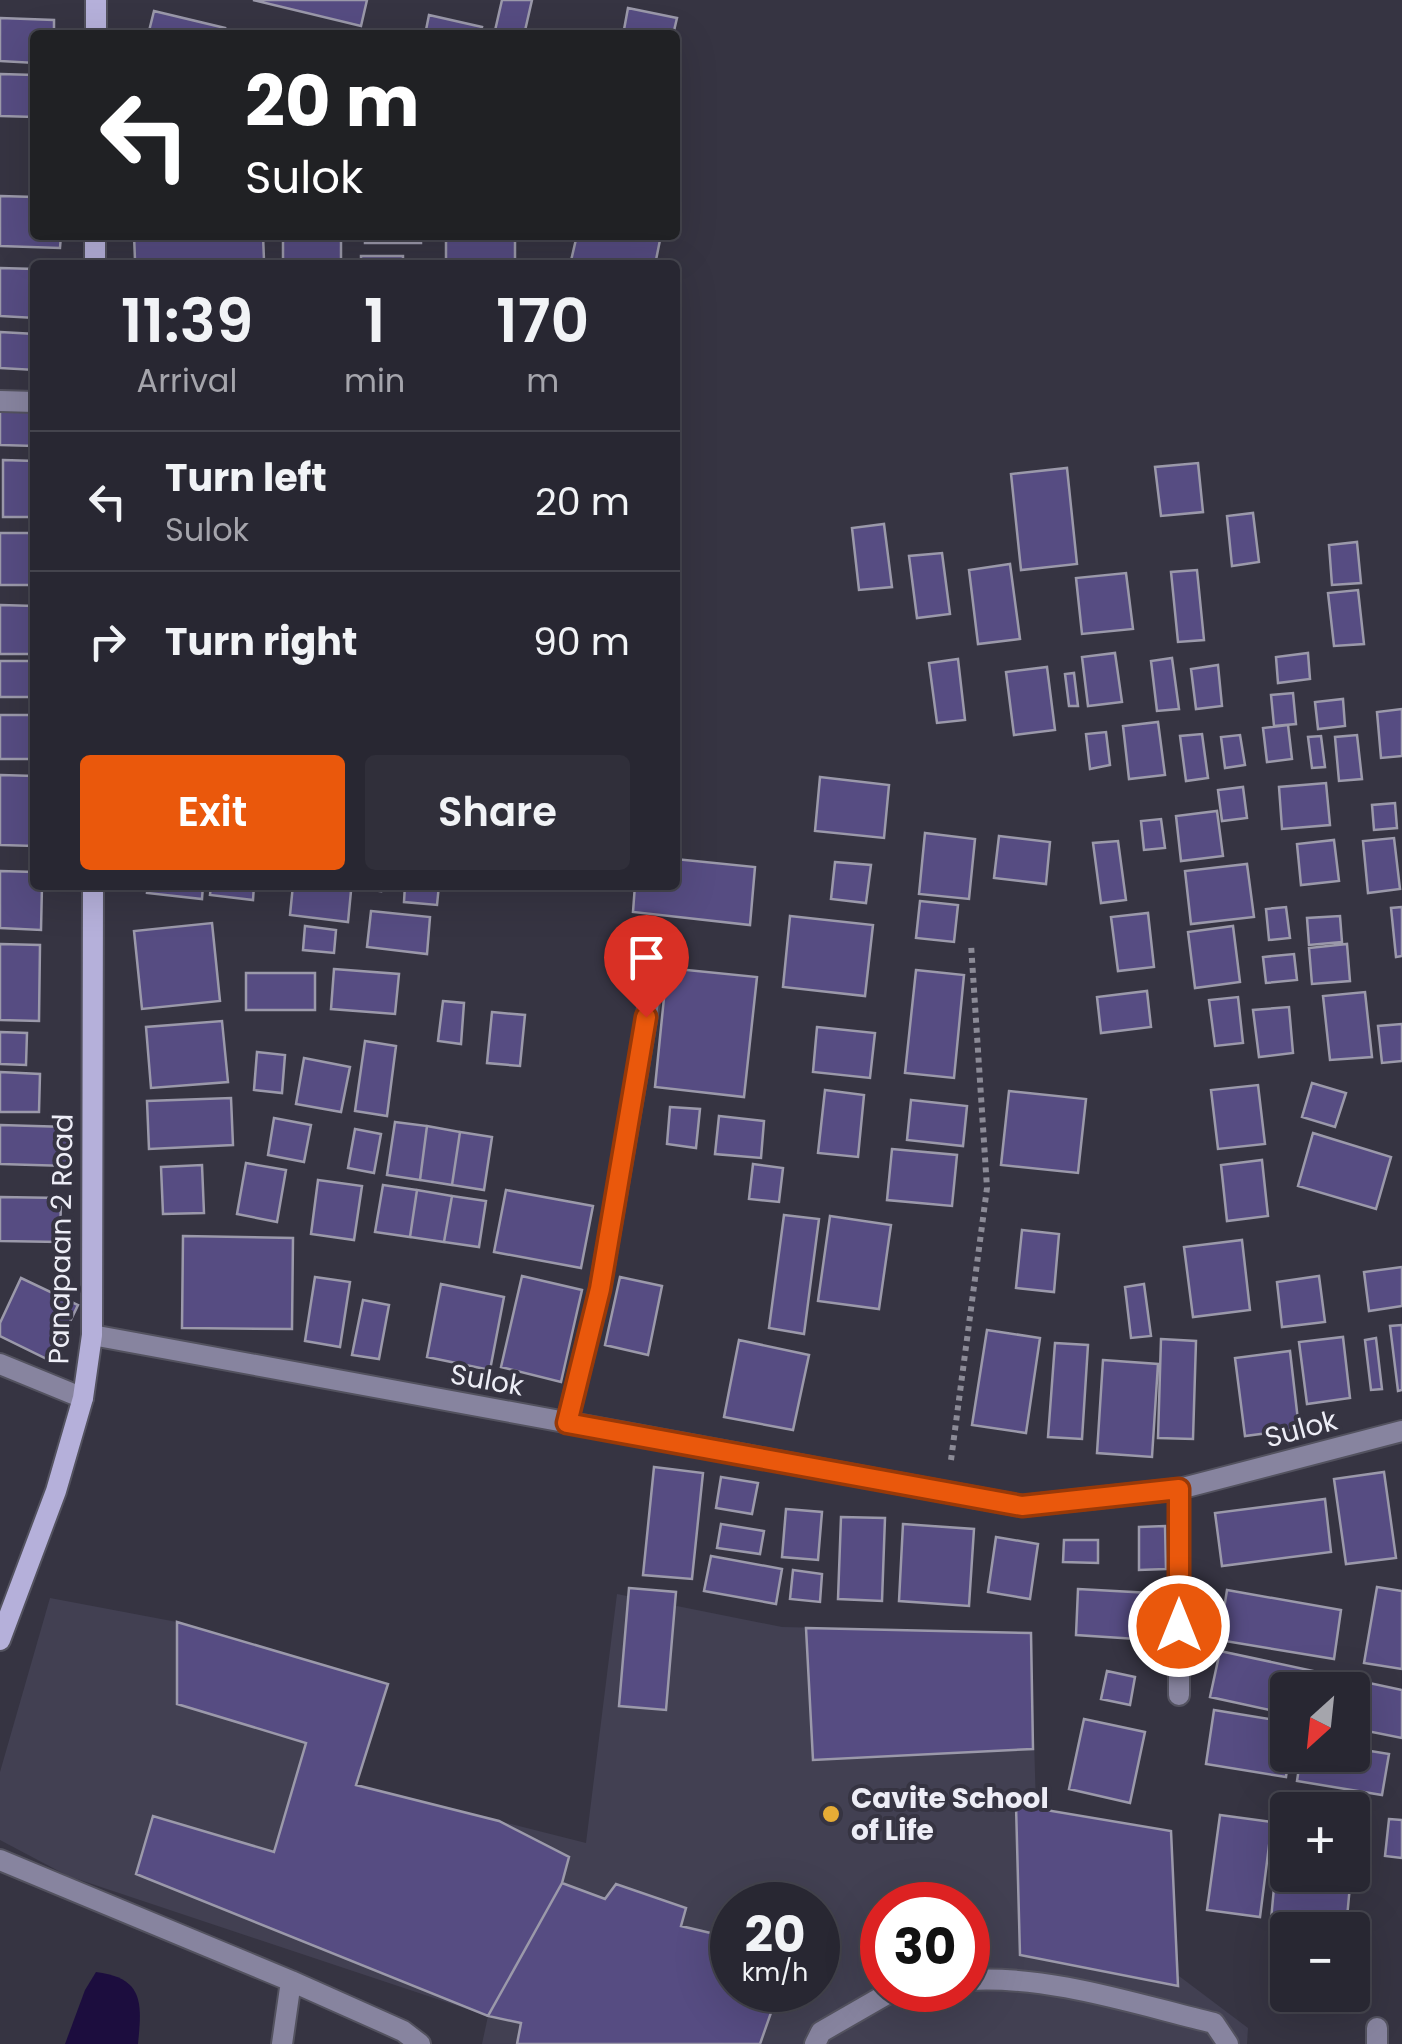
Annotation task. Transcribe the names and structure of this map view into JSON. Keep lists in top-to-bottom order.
{
  "streets": {
    "street": ["Panapaan 2 Road", "Sulok"]
  },
  "crossings": [
    ["Panapaan 2 Road", "Sulok"]
  ],
  "places": ["Cavite School of Life"],
  "north": "bottom left",
  "page": {
    "turn": ["20 m", "Sulok"],
    "eta": [
      "11:39",
      "Arrival",
      "1",
      "min",
      "170",
      "m"
    ],
    "list": [
      {
        "name": "Turn left",
        "note": "Sulok",
        "value": "20 m"
      },
      {
        "name": "Turn right",
        "value": "90 m"
      }
    ],
    "buttons": ["Exit", "Share"],
    "map_buttons": ["+", "−"],
    "speed": "20 km/h",
    "limit": "30"
  }
}
